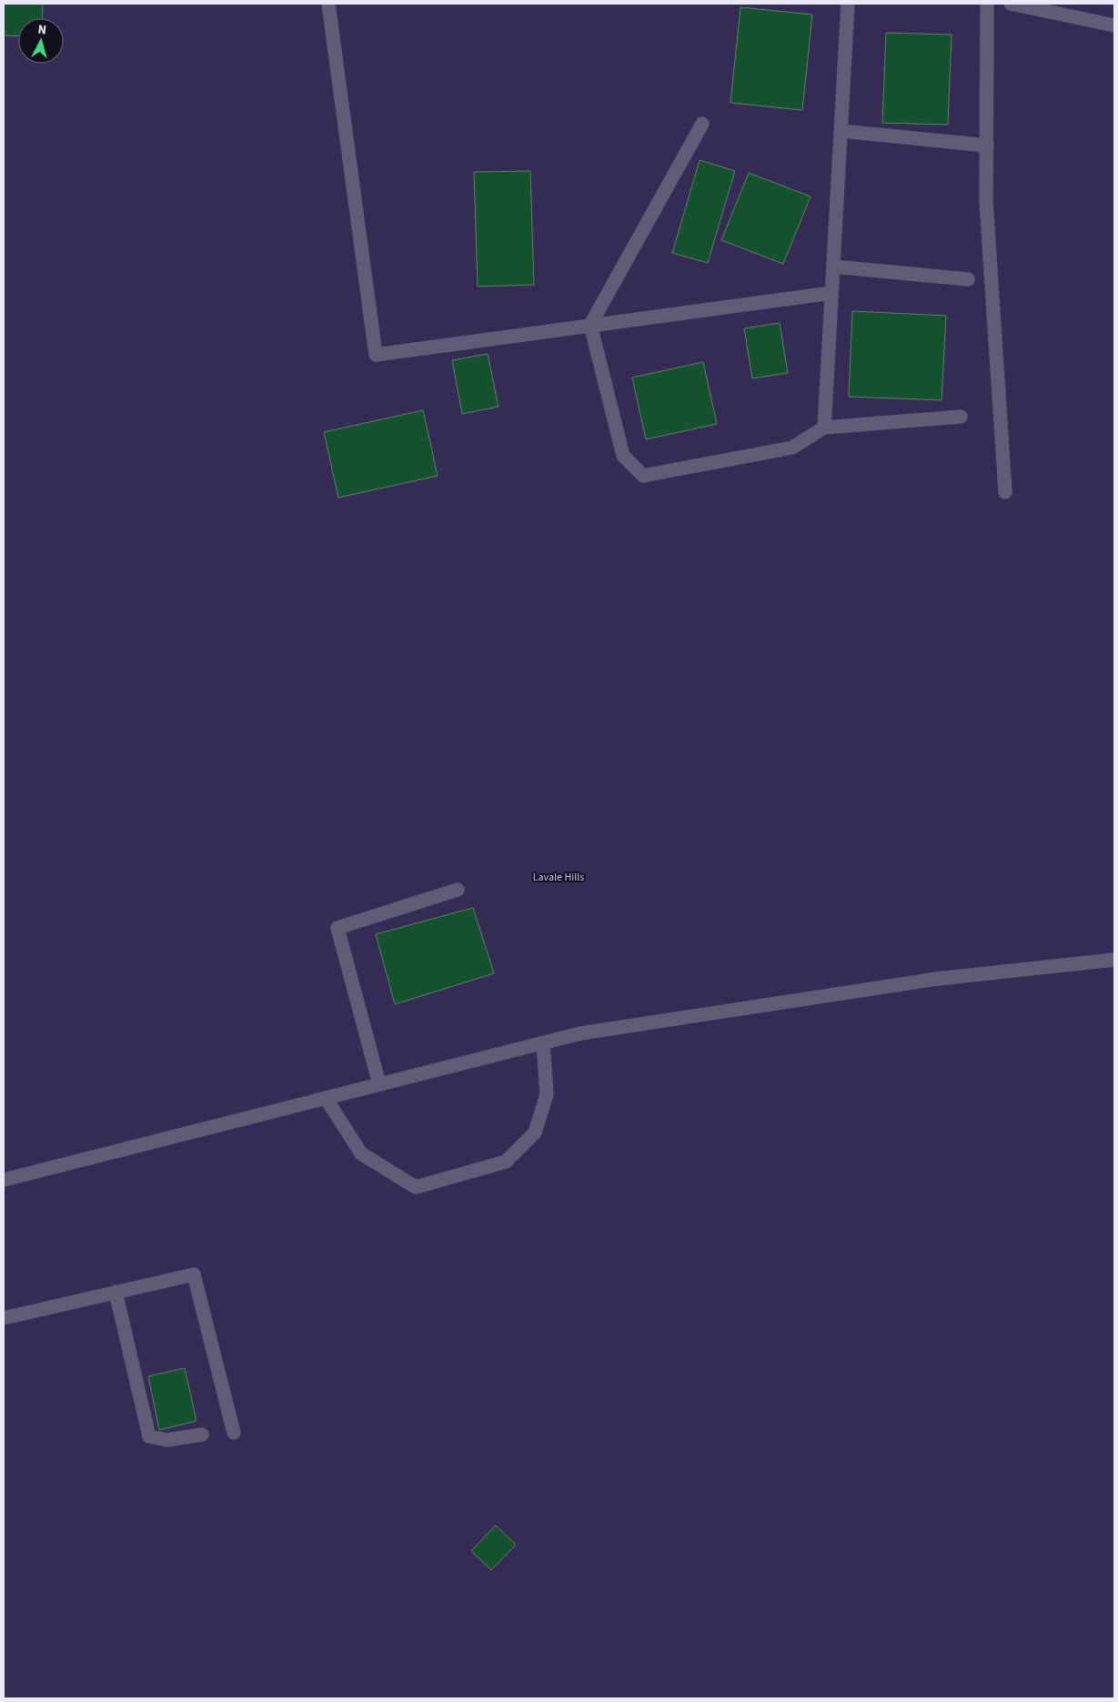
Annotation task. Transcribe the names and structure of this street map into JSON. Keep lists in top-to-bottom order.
{
  "parks": ["Lavale Hills"],
  "north": "top"
}
